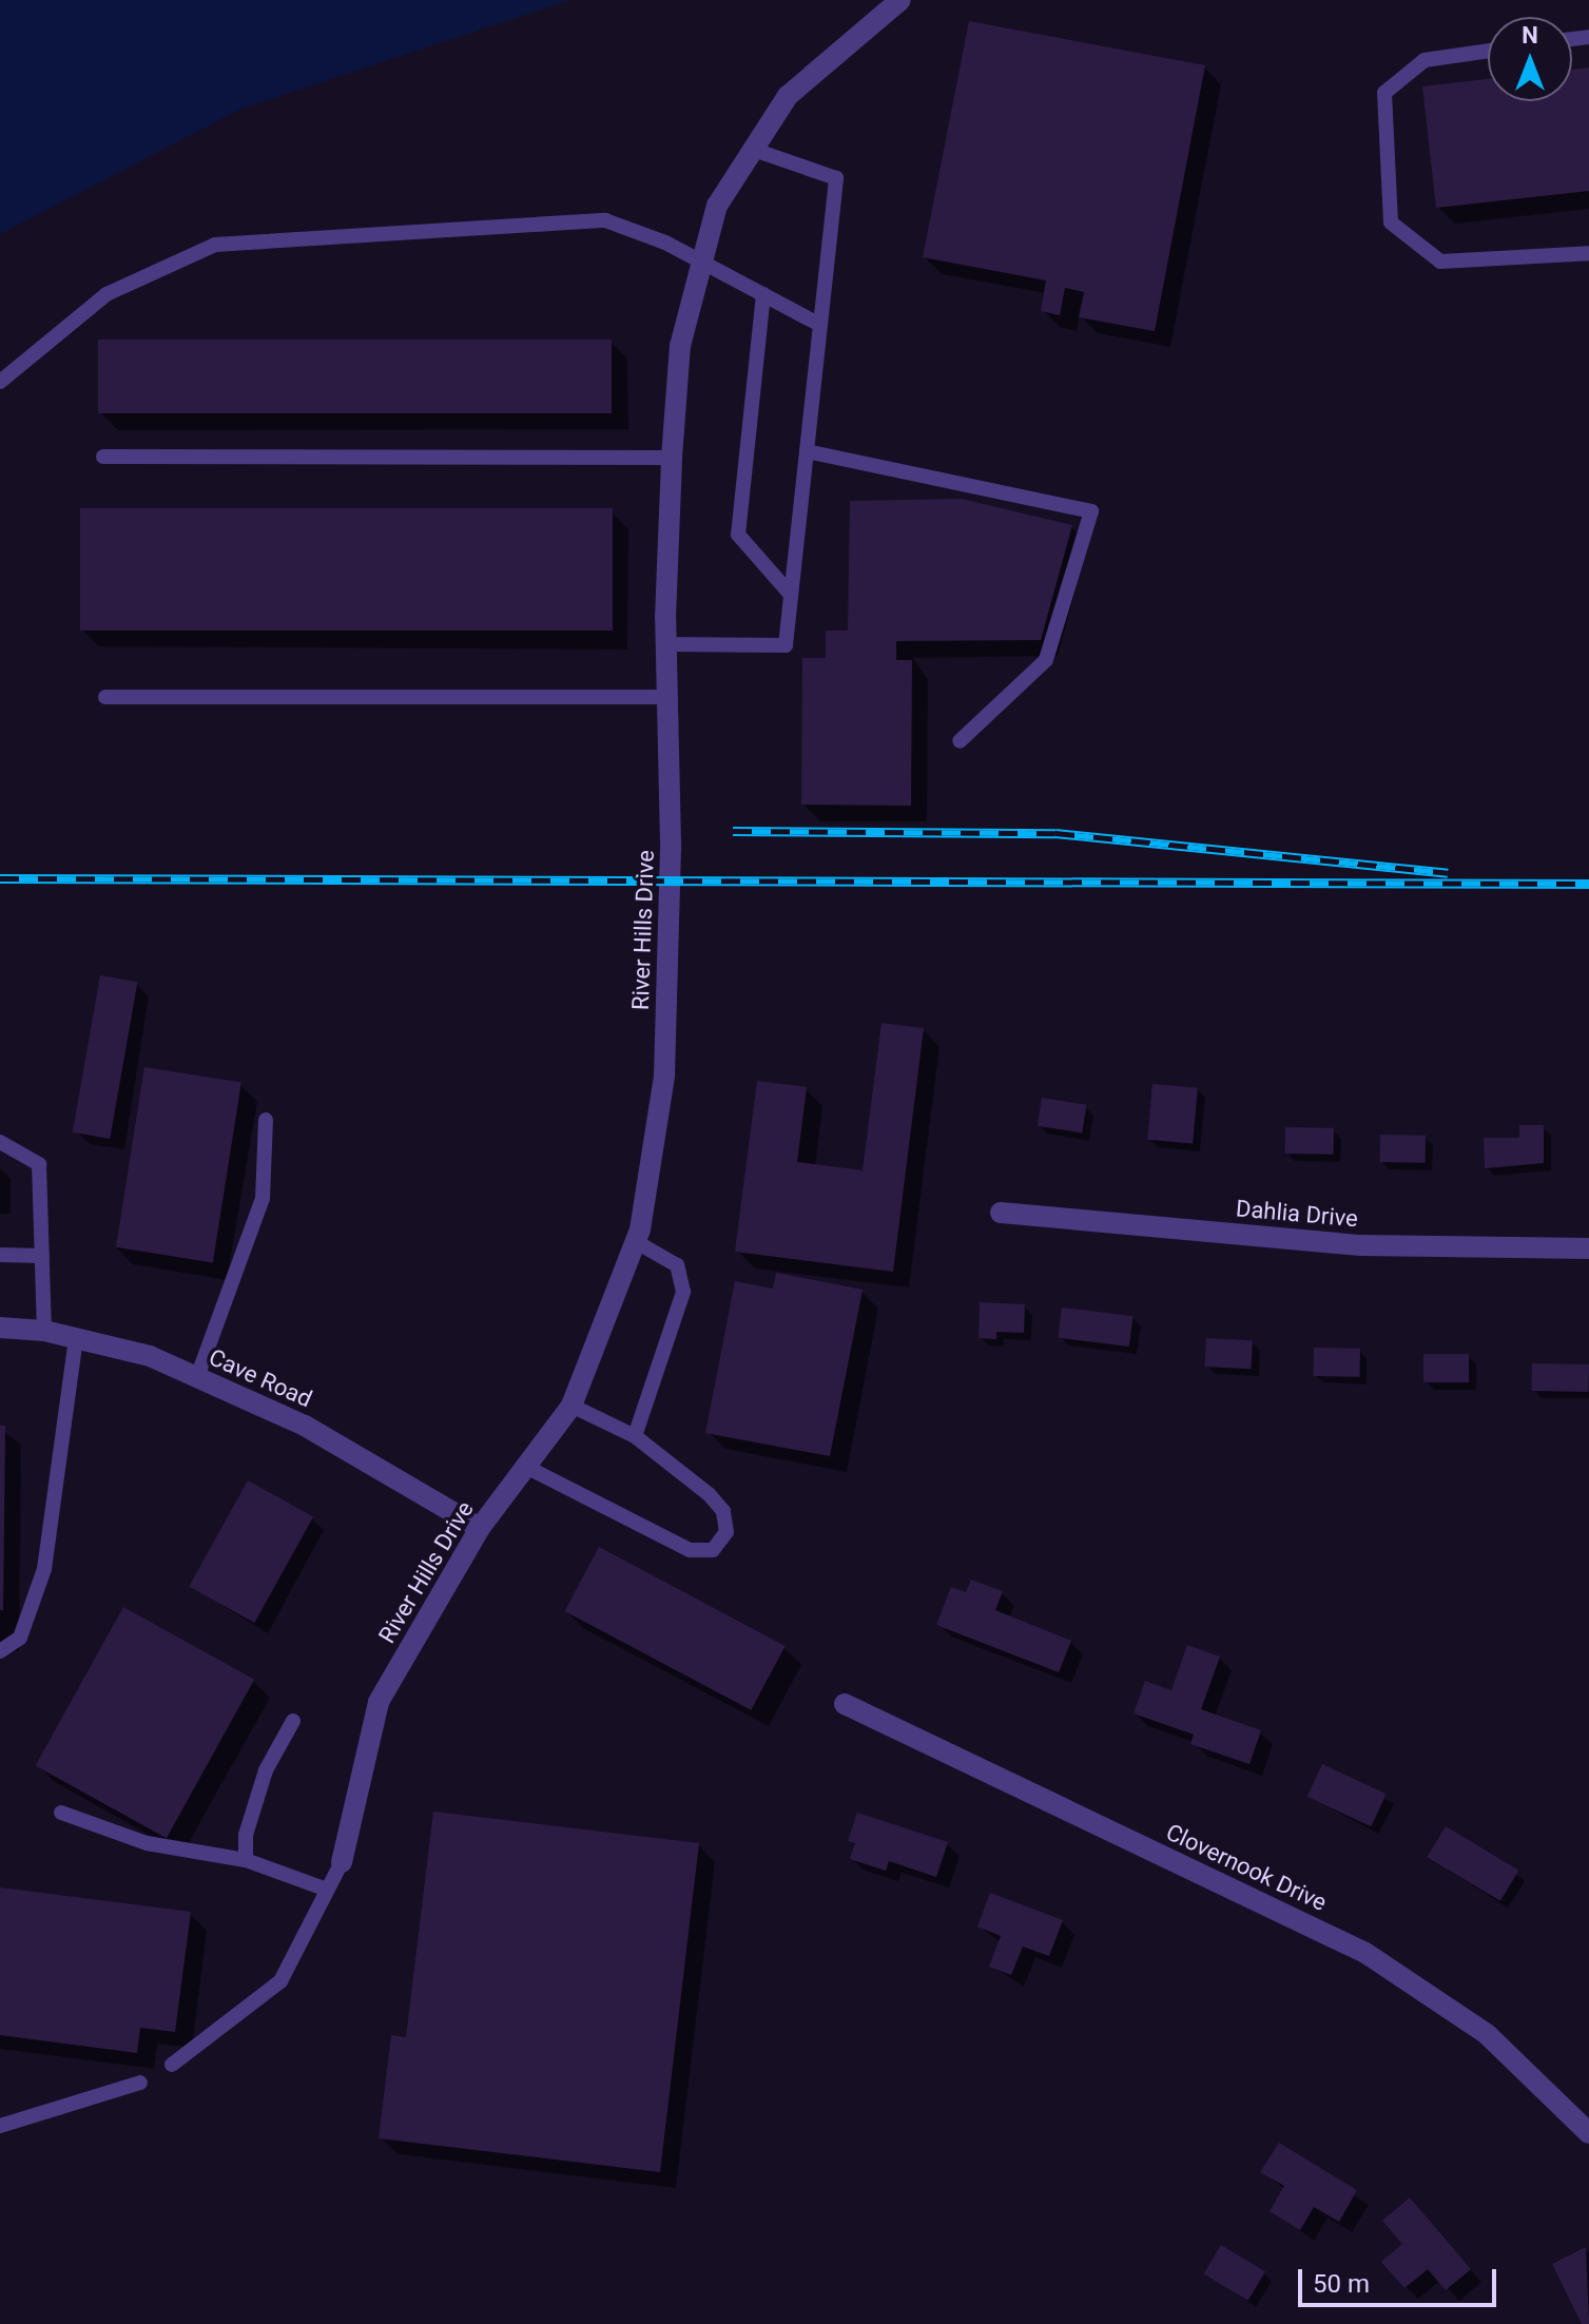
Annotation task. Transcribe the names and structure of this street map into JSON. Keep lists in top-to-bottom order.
{
  "streets": {
    "street": [
      "River Hills Drive",
      "Dahlia Drive",
      "Cave Road",
      "Clovernook Drive"
    ]
  },
  "crossings": [
    ["River Hills Drive", "Cave Road"]
  ],
  "scale_bar": "50 m",
  "north": "top"
}
